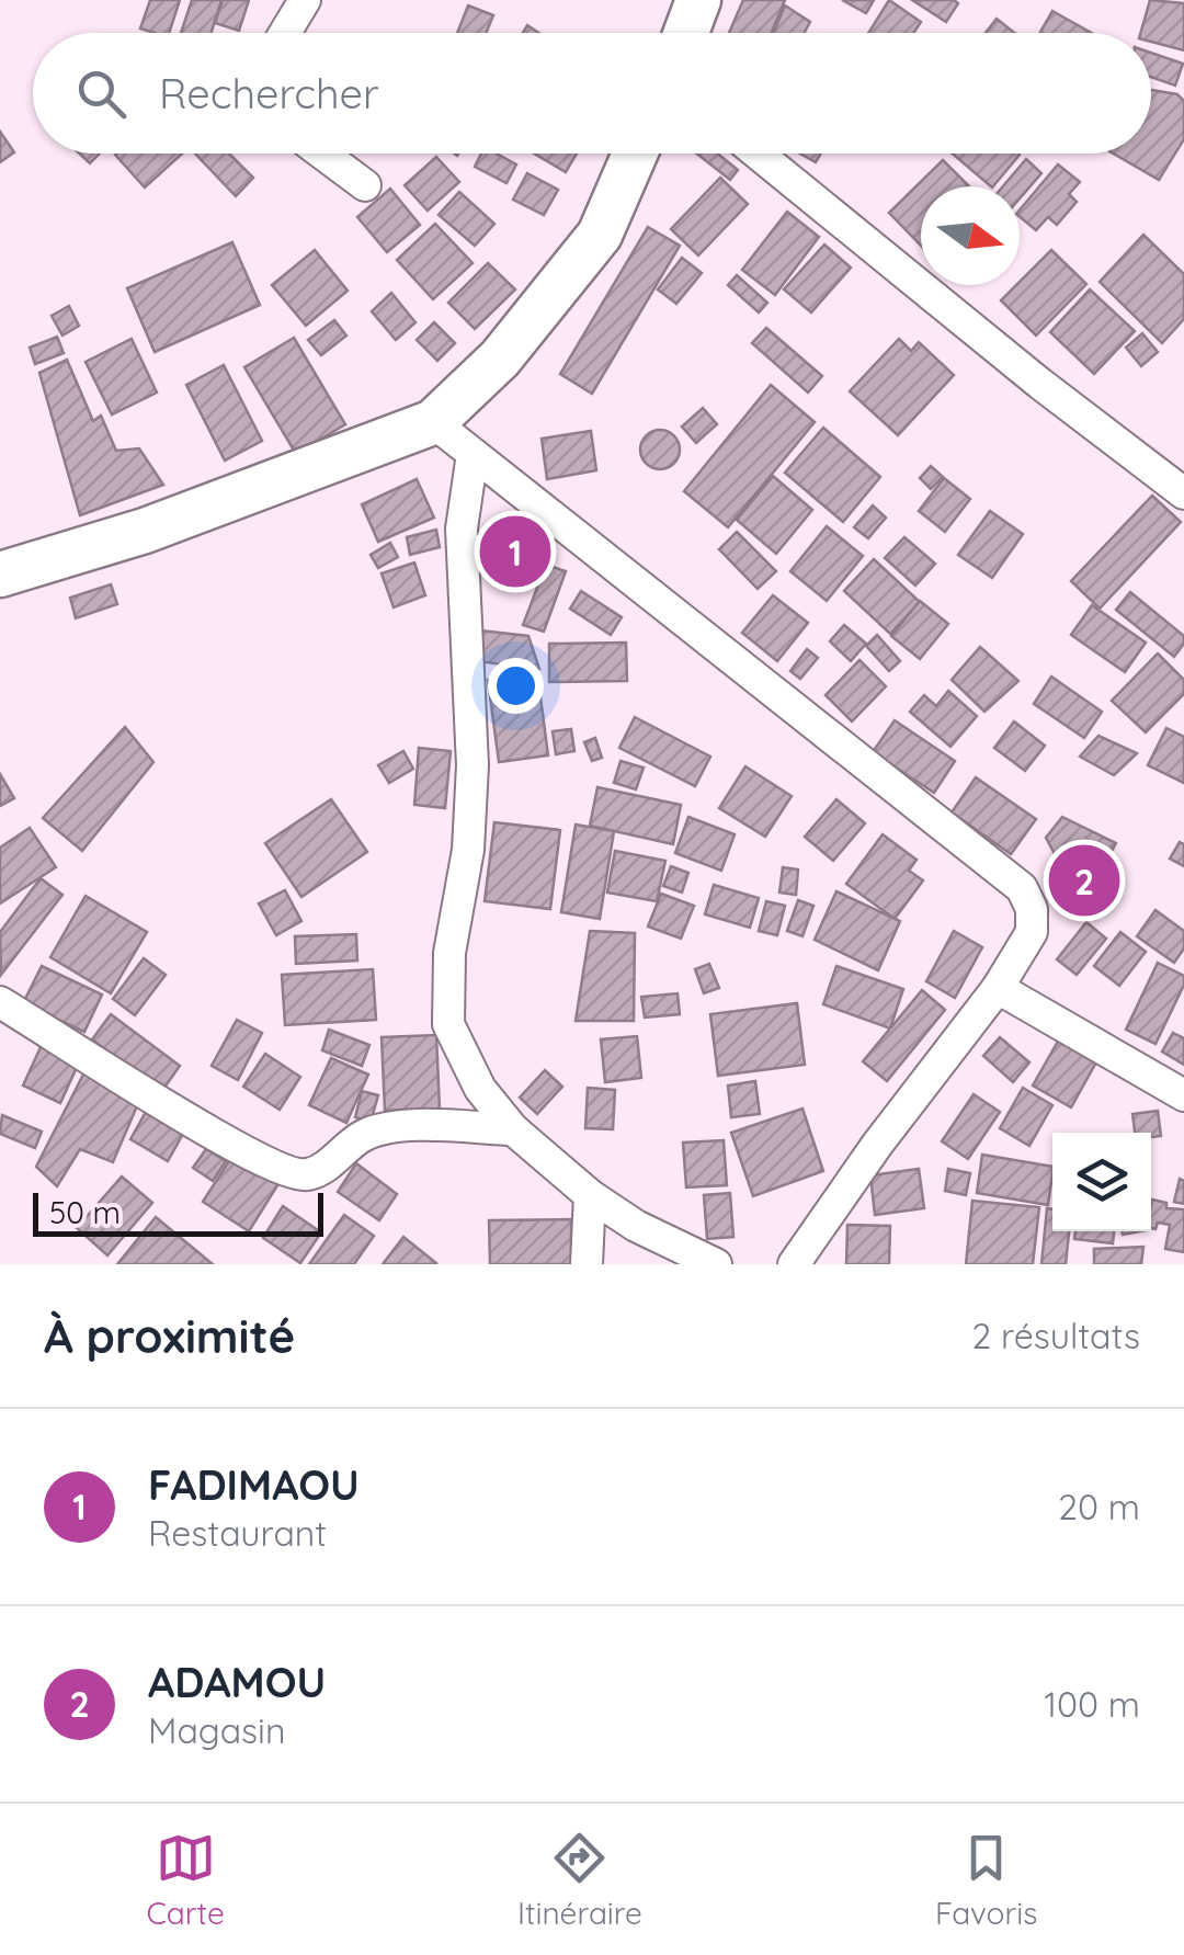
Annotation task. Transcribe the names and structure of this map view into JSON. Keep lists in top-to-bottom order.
{
  "scale_bar": "50 m",
  "north": "right",
  "page": {
    "search": "Rechercher",
    "pins": ["1", "2"],
    "scale": "50 m",
    "heading": ["À proximité", "2 résultats"],
    "list": [
      {
        "mark": "1",
        "name": "FADIMAOU",
        "note": "Restaurant",
        "value": "20 m"
      },
      {
        "mark": "2",
        "name": "ADAMOU",
        "note": "Magasin",
        "value": "100 m"
      }
    ],
    "nav": ["Carte", "Itinéraire", "Favoris"]
  }
}
